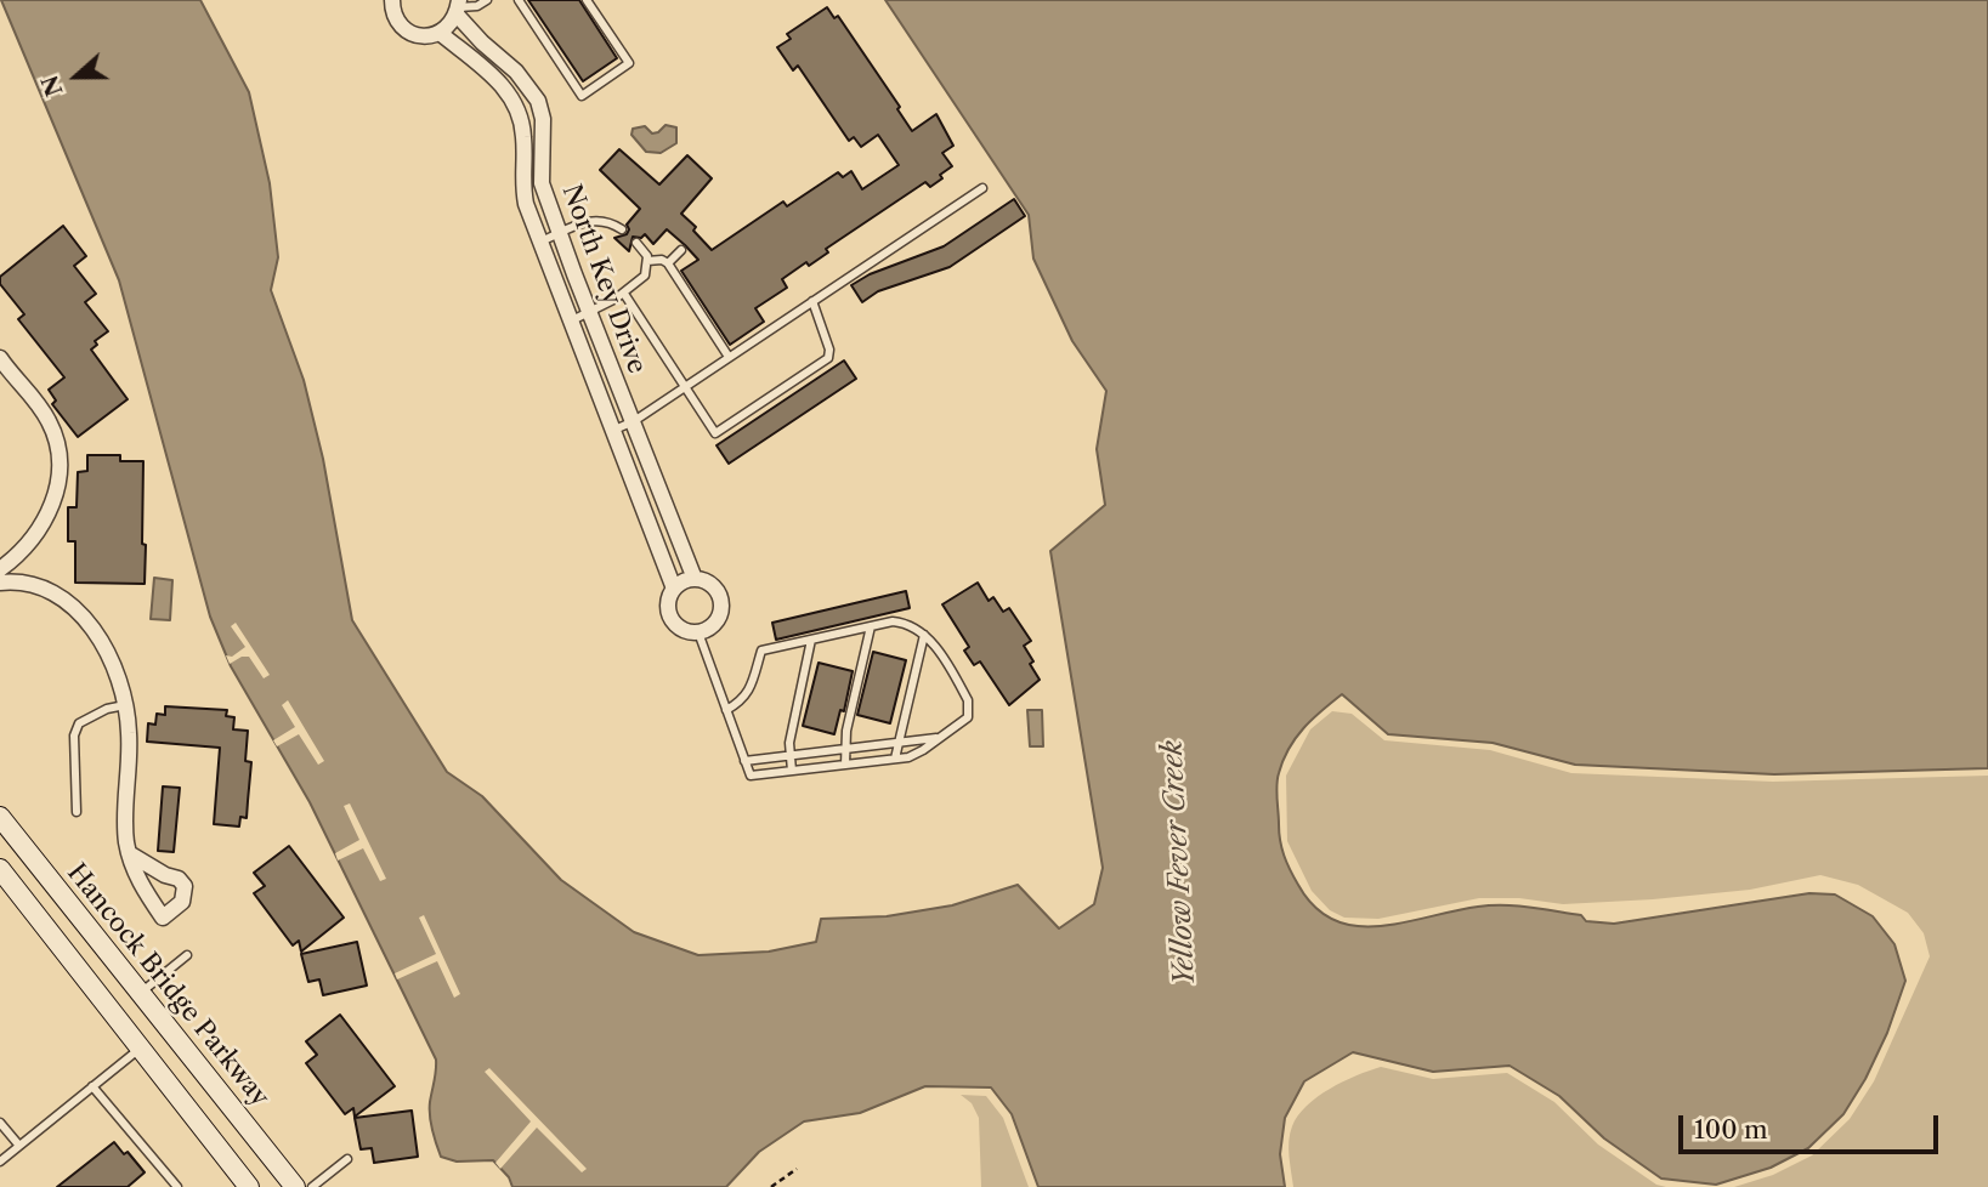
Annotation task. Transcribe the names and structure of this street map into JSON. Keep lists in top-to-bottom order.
{
  "streets": {
    "main road": ["Hancock Bridge Parkway"],
    "street": ["North Key Drive"]
  },
  "water": ["Yellow Fever Creek"],
  "scale_bar": "100 m",
  "north": "left"
}
